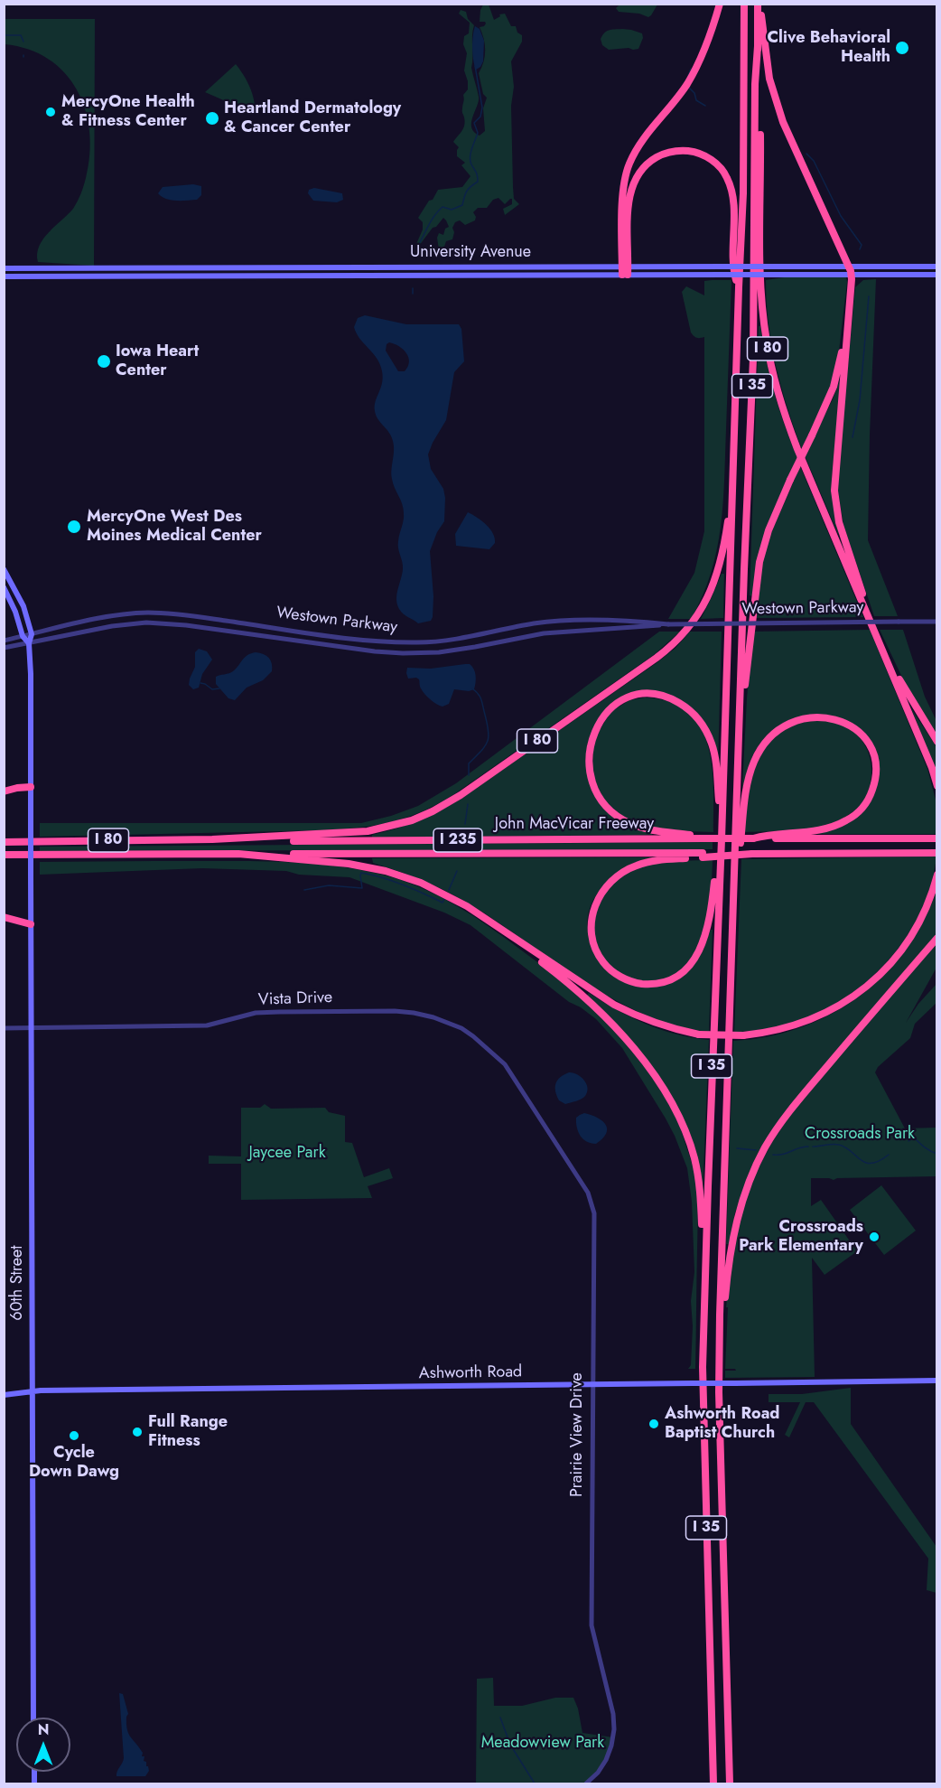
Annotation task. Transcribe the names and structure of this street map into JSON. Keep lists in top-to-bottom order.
{
  "streets": {
    "highway": [
      "I 80",
      "I 35",
      "John MacVicar Freeway",
      "I 235"
    ],
    "main road": ["University Avenue", "60th Street", "Ashworth Road"],
    "street": ["Westown Parkway", "Vista Drive", "Prairie View Drive"]
  },
  "crossings": [
    ["I 80", "I 35"],
    ["I 80", "John MacVicar Freeway"],
    ["Westown Parkway", "60th Street"],
    ["Vista Drive", "60th Street"],
    ["Vista Drive", "Prairie View Drive"],
    ["60th Street", "Ashworth Road"],
    ["Ashworth Road", "Prairie View Drive"]
  ],
  "parks": ["Crossroads Park", "Jaycee Park", "Meadowview Park"],
  "places": [
    "Clive Behavioral Health",
    "MercyOne Health & Fitness Center",
    "Heartland Dermatology & Cancer Center",
    "Iowa Heart Center",
    "MercyOne West Des Moines Medical Center",
    "Crossroads Park Elementary",
    "Ashworth Road Baptist Church",
    "Full Range Fitness",
    "Cycle Down Dawg"
  ],
  "north": "top"
}
